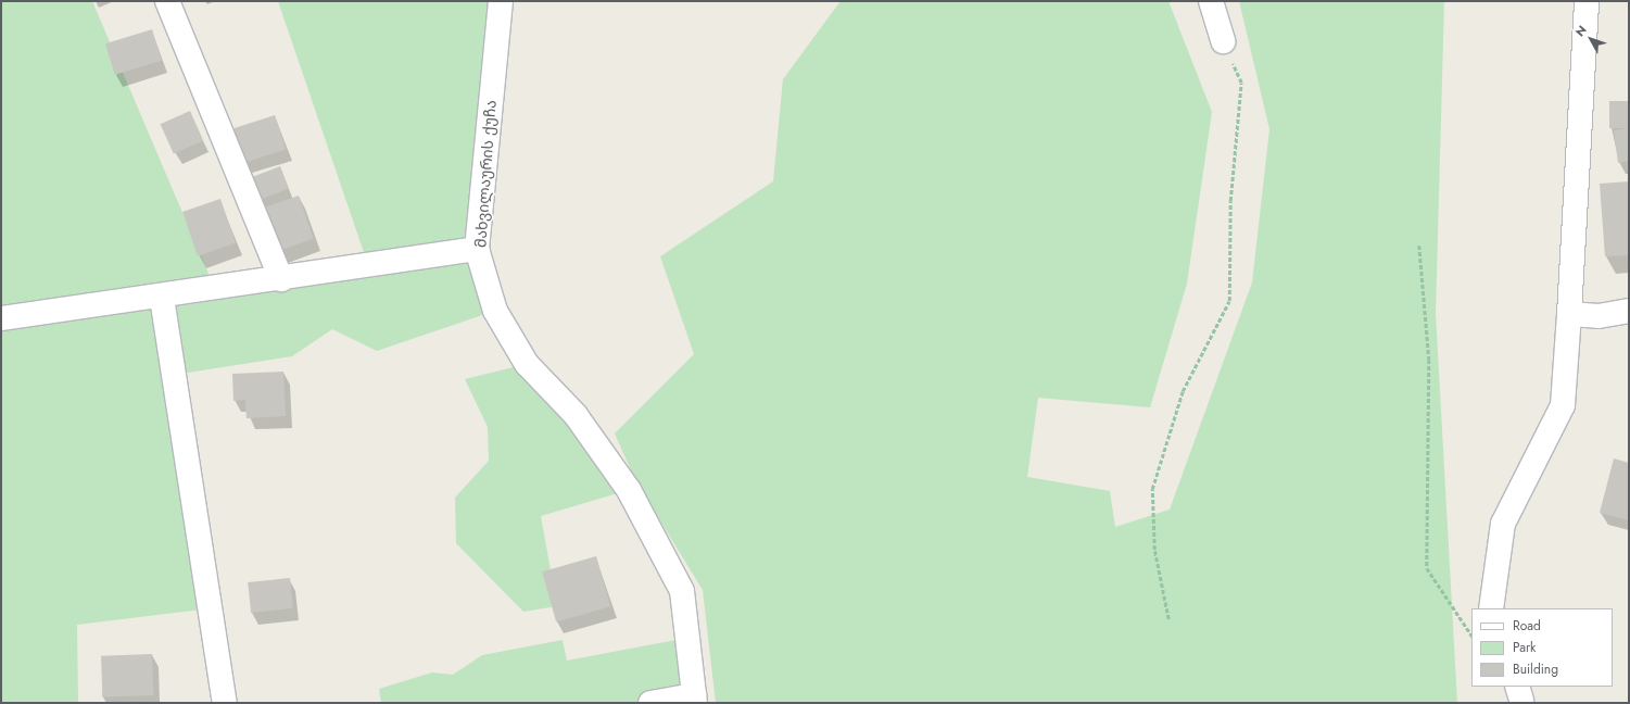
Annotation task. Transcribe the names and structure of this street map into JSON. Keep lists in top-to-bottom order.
{
  "streets": {
    "street": ["მახვილაურის ქუჩა"]
  },
  "legend": ["Road", "Park", "Building"],
  "north": "top left"
}
